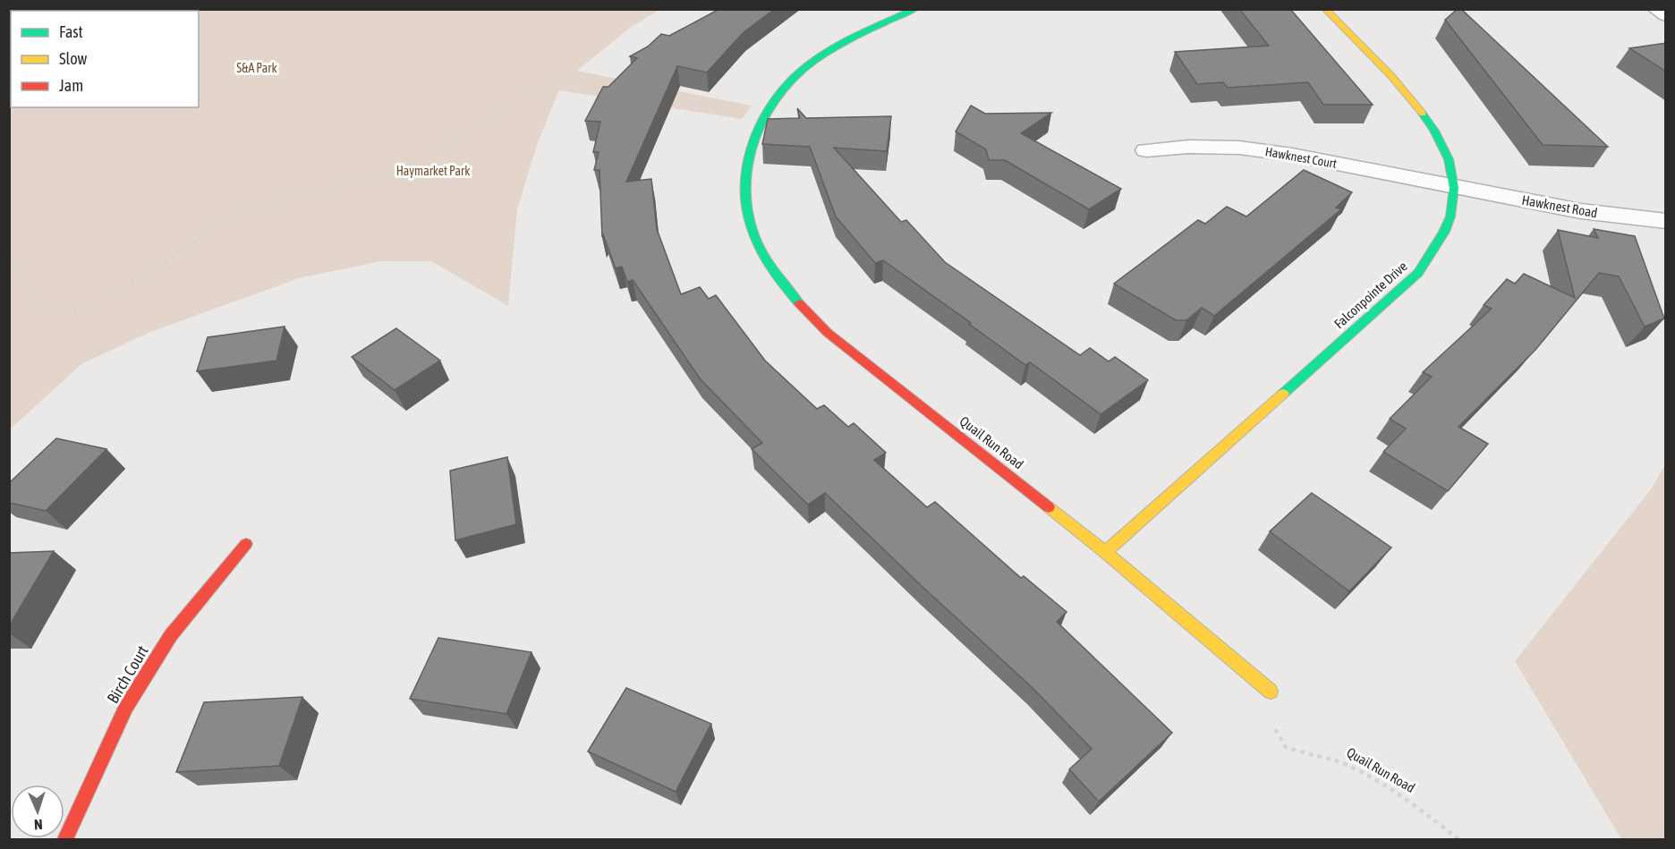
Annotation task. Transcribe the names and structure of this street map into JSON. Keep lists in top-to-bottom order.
{
  "streets": {
    "street": [
      "Hawknest Court",
      "Hawknest Road",
      "Falconpointe Drive",
      "Quail Run Road",
      "Birch Court"
    ]
  },
  "crossings": [
    ["Hawknest Court", "Hawknest Road"],
    ["Hawknest Court", "Falconpointe Drive"],
    ["Hawknest Road", "Falconpointe Drive"],
    ["Falconpointe Drive", "Quail Run Road"]
  ],
  "parks": ["S&A Park", "Haymarket Park"],
  "legend": ["Fast", "Slow", "Jam"],
  "north": "bottom"
}
